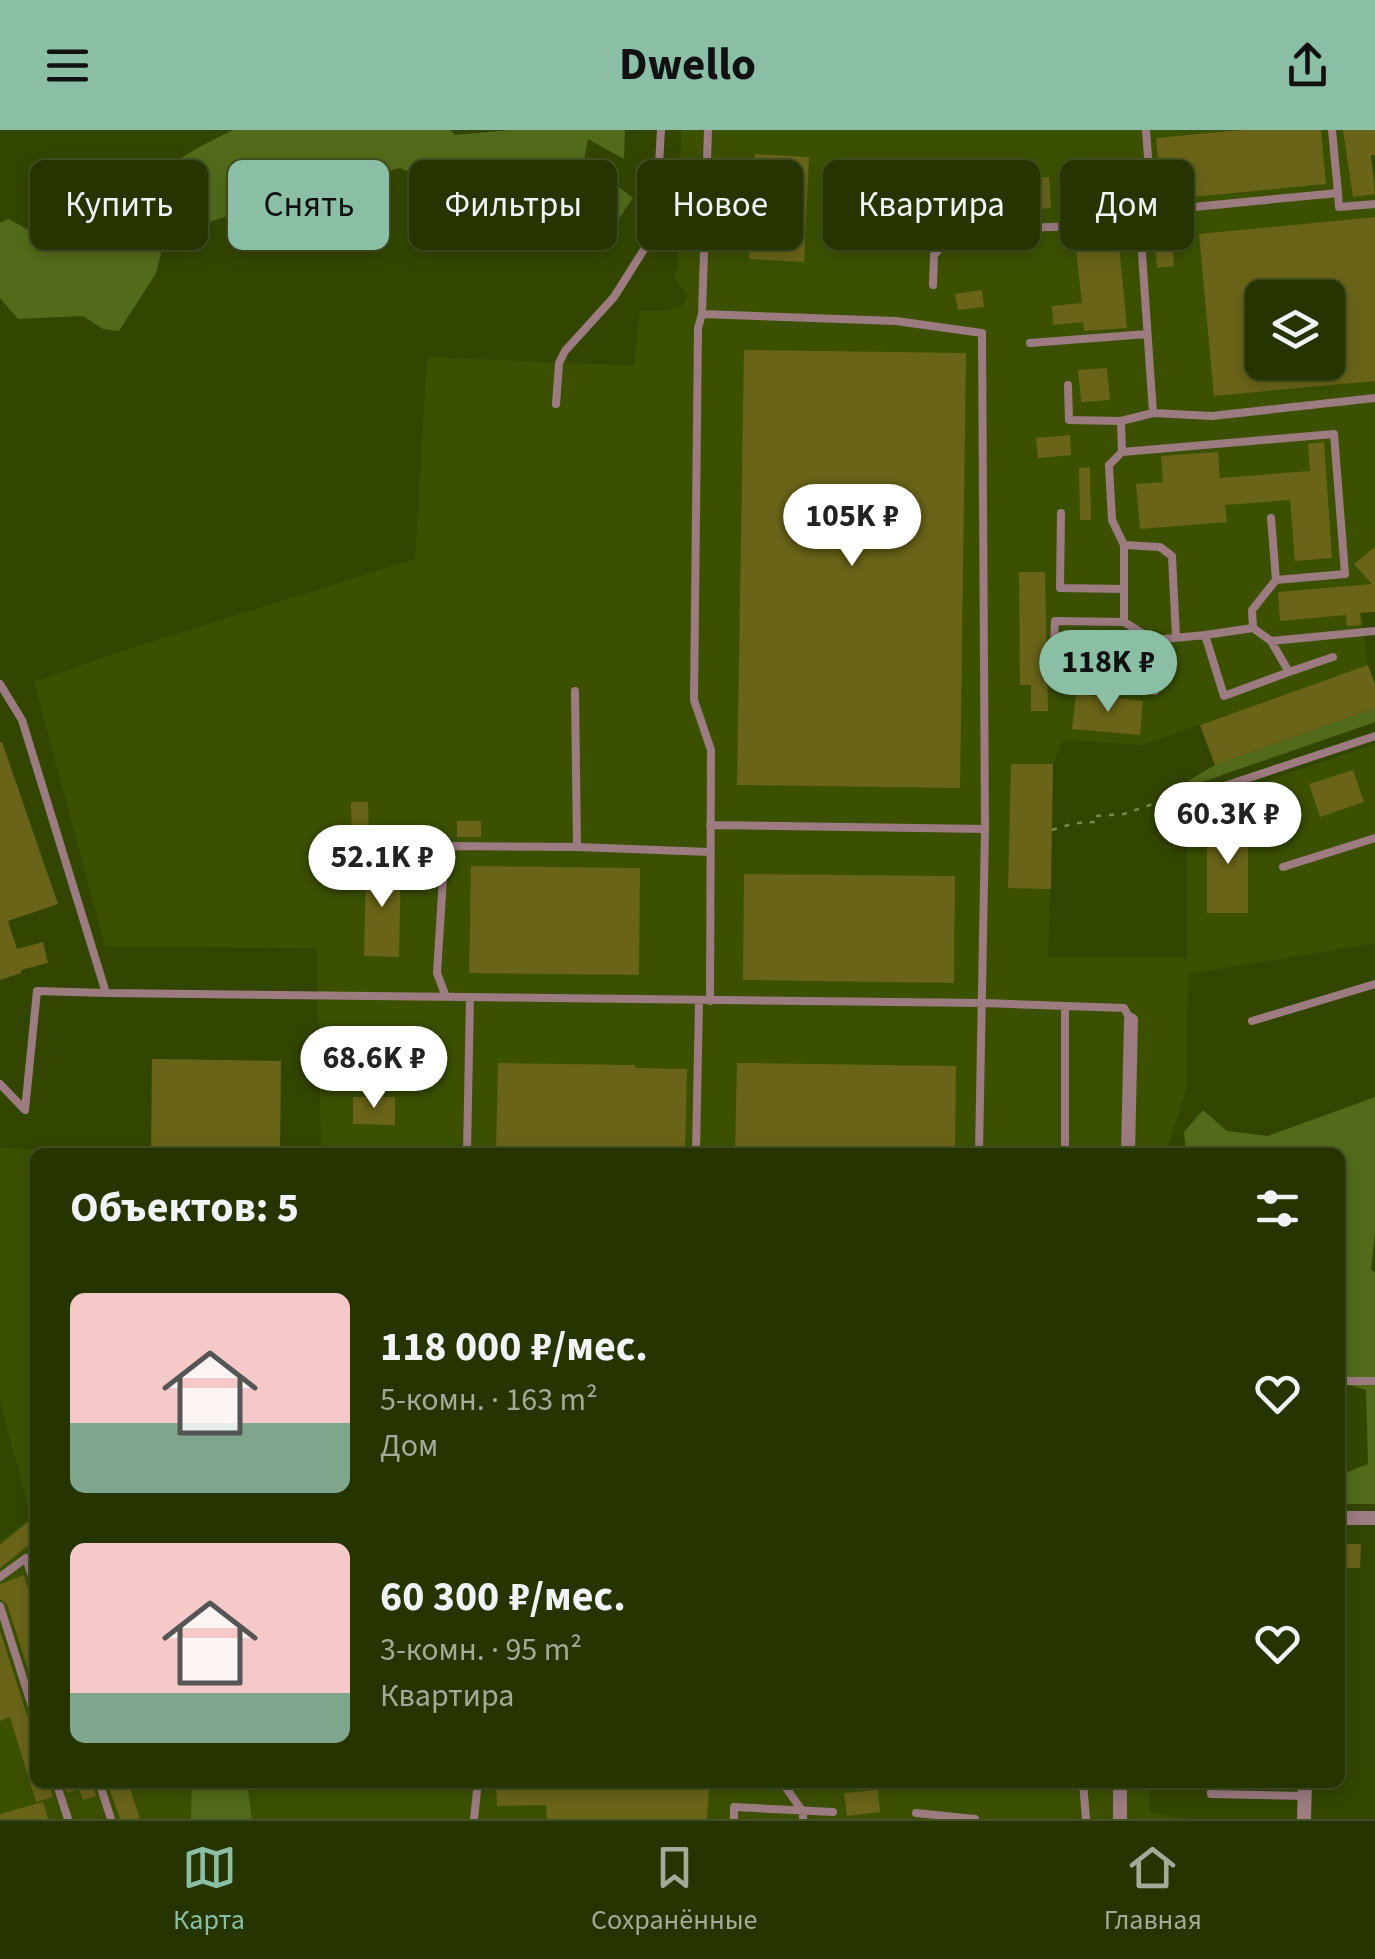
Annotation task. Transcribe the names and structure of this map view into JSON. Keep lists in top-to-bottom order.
{
  "page": {
    "header": "Dwello",
    "chip": [
      "Купить",
      "Снять",
      "Фильтры",
      "Новое",
      "Квартира",
      "Дом"
    ],
    "price": [
      "105K ₽",
      "118K ₽",
      "60.3K ₽",
      "52.1K ₽",
      "68.6K ₽"
    ],
    "heading": "Объектов: 5",
    "list": [
      {
        "name": "118 000 ₽/мес.",
        "note": "5-комн. · 163 m² · Дом"
      },
      {
        "name": "60 300 ₽/мес.",
        "note": "3-комн. · 95 m² · Квартира"
      }
    ],
    "tabs": ["Карта", "Сохранённые", "Главная"]
  }
}
